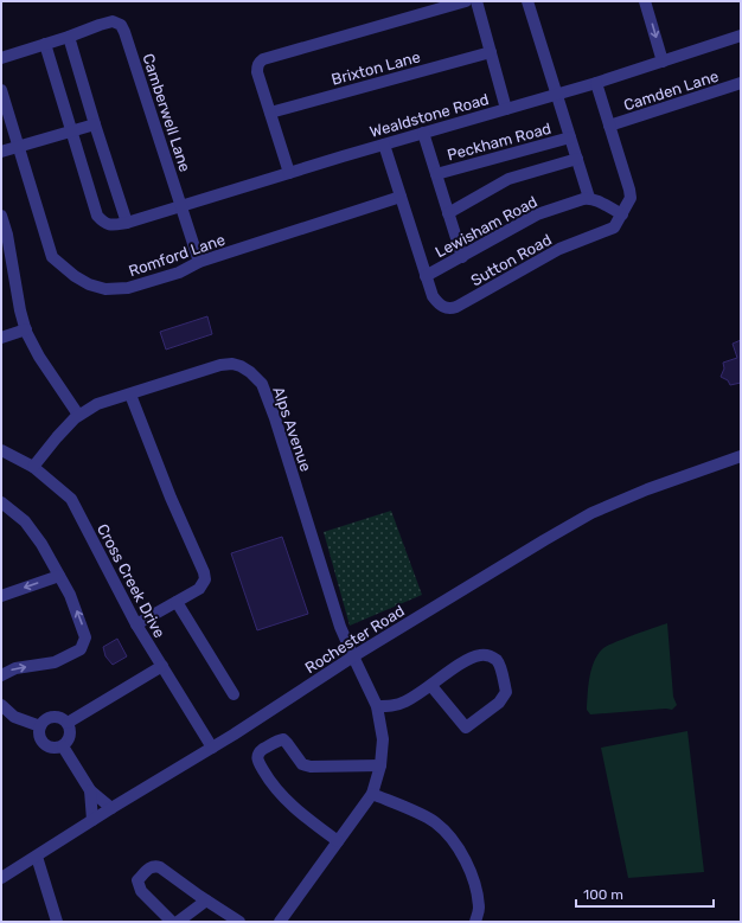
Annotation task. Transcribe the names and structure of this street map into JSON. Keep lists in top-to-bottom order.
{
  "streets": {
    "street": [
      "Brixton Lane",
      "Camden Lane",
      "Camberwell Lane",
      "Wealdstone Road",
      "Peckham Road",
      "Lewisham Road",
      "Romford Lane",
      "Sutton Road",
      "Alps Avenue",
      "Cross Creek Drive",
      "Rochester Road"
    ]
  },
  "crossings": [
    ["Camden Lane", "Sutton Road"],
    ["Camberwell Lane", "Wealdstone Road"],
    ["Camberwell Lane", "Romford Lane"],
    ["Wealdstone Road", "Sutton Road"],
    ["Lewisham Road", "Sutton Road"],
    ["Romford Lane", "Sutton Road"],
    ["Alps Avenue", "Cross Creek Drive"],
    ["Alps Avenue", "Rochester Road"],
    ["Cross Creek Drive", "Rochester Road"]
  ],
  "scale_bar": "100 m"
}
